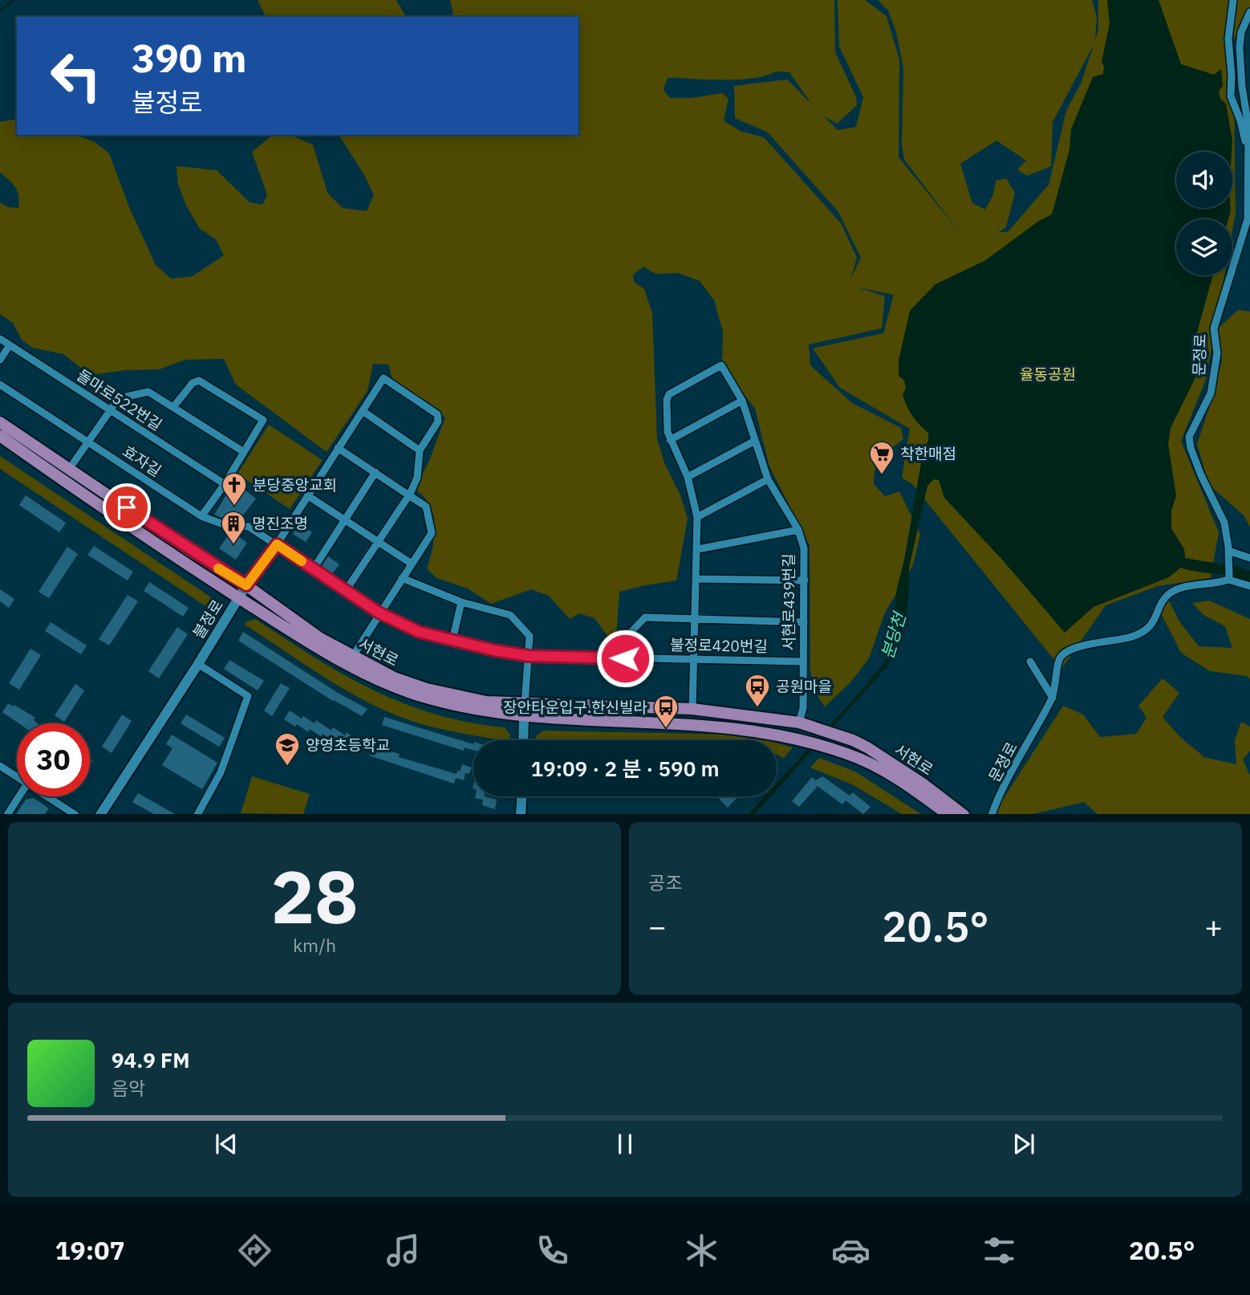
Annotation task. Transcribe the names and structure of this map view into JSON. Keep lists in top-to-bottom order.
{
  "streets": {
    "main road": ["불정로", "서현로"],
    "street": [
      "문정로",
      "돌마로522번길",
      "효자길",
      "서현로439번길",
      "불정로420번길"
    ]
  },
  "crossings": [
    ["효자길", "불정로"],
    ["효자길", "불정로420번길"],
    ["서현로439번길", "불정로420번길"],
    ["서현로439번길", "서현로"],
    ["불정로", "불정로420번길"],
    ["불정로", "서현로"]
  ],
  "water": ["분당천"],
  "parks": ["율동공원"],
  "places": {
    "supermarket": ["착한매점"],
    "church": ["분당중앙교회"],
    "building": ["명진조명"],
    "bus stop": ["공원마을", "장안타운입구.한신빌라"],
    "school or university": ["양영초등학교"]
  },
  "page": {
    "turn": ["390 m", "불정로"],
    "limit": "30",
    "trip": "19:09 · 2 분 · 590 m",
    "tile": [
      ["28", "km/h"],
      "공조"
    ],
    "heat": ["−", "20.5°", "+"],
    "song": ["94.9 FM", "음악"],
    "tabs": ["19:07", "20.5°"]
  }
}
